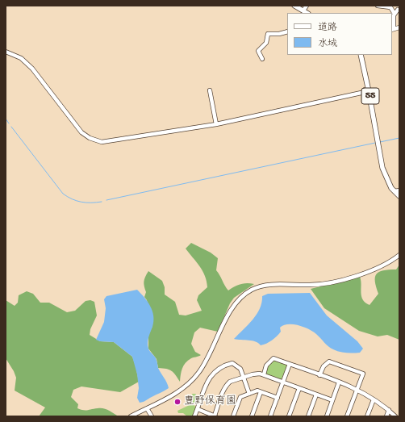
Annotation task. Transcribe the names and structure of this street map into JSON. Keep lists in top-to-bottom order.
{
  "streets": {
    "main road": ["55"]
  },
  "places": ["豊野保育園"],
  "legend": ["道路", "水域"]
}
